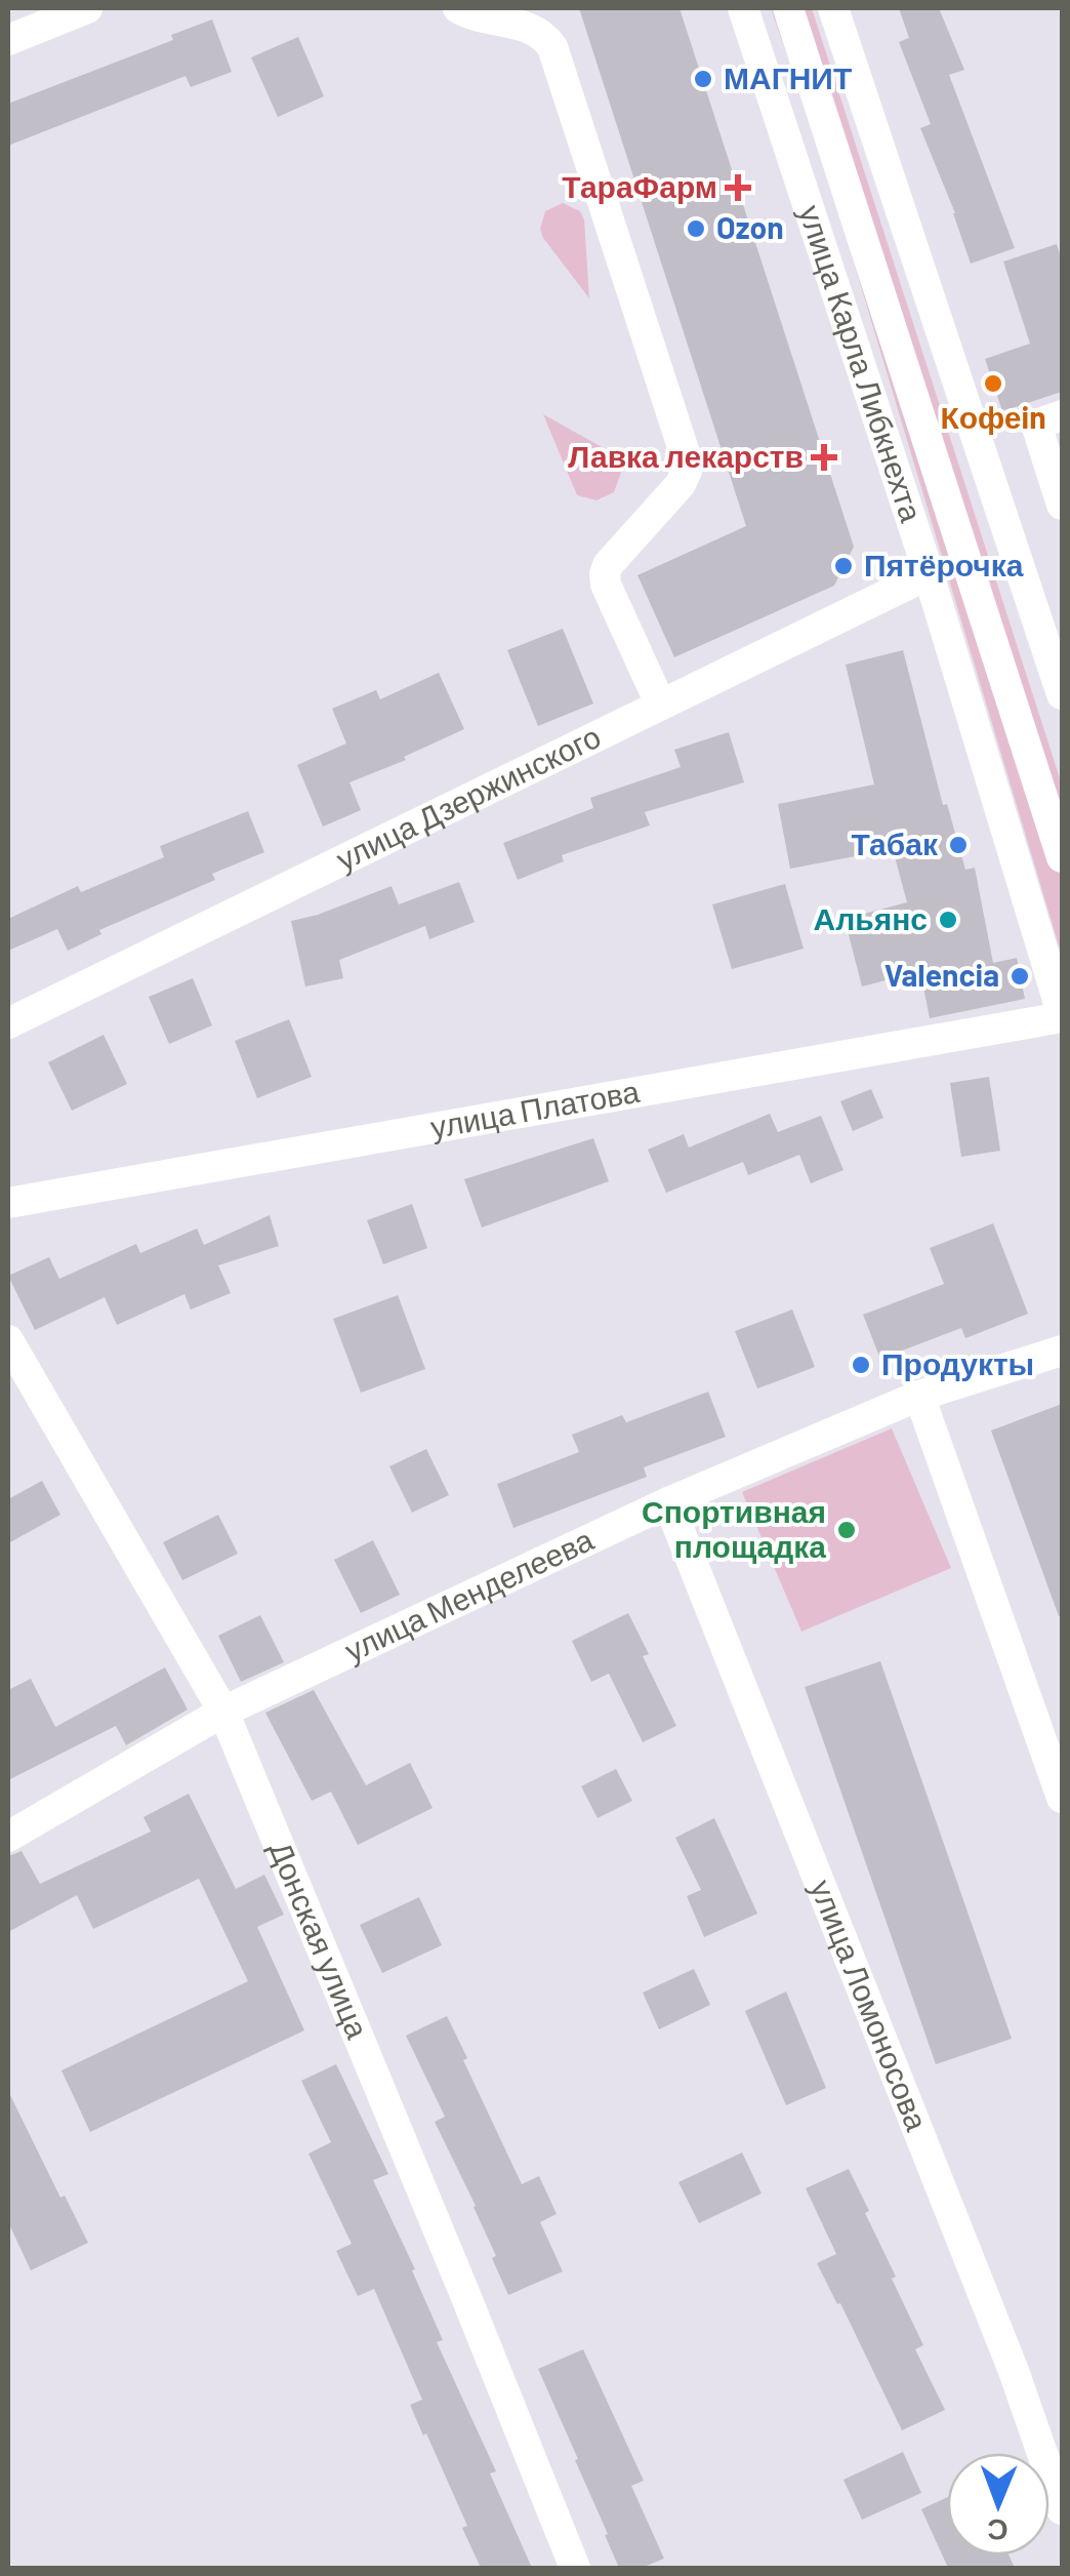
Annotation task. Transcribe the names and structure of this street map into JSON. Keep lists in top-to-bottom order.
{
  "streets": {
    "street": [
      "улица Карла Либкнехта",
      "улица Дзержинского",
      "улица Платова",
      "улица Менделеева",
      "Донская улица",
      "улица Ломоносова"
    ]
  },
  "crossings": [
    ["улица Карла Либкнехта", "улица Дзержинского"],
    ["улица Карла Либкнехта", "улица Платова"],
    ["улица Менделеева", "Донская улица"],
    ["улица Менделеева", "улица Ломоносова"]
  ],
  "places": {
    "other": [
      "МАГНИТ",
      "Ozon",
      "Кофеin",
      "Пятёрочка",
      "Табак",
      "Альянс",
      "Valencia",
      "Продукты",
      "Спортивная площадка"
    ],
    "health": ["ТараФарм", "Лавка лекарств"]
  },
  "north": "bottom"
}
